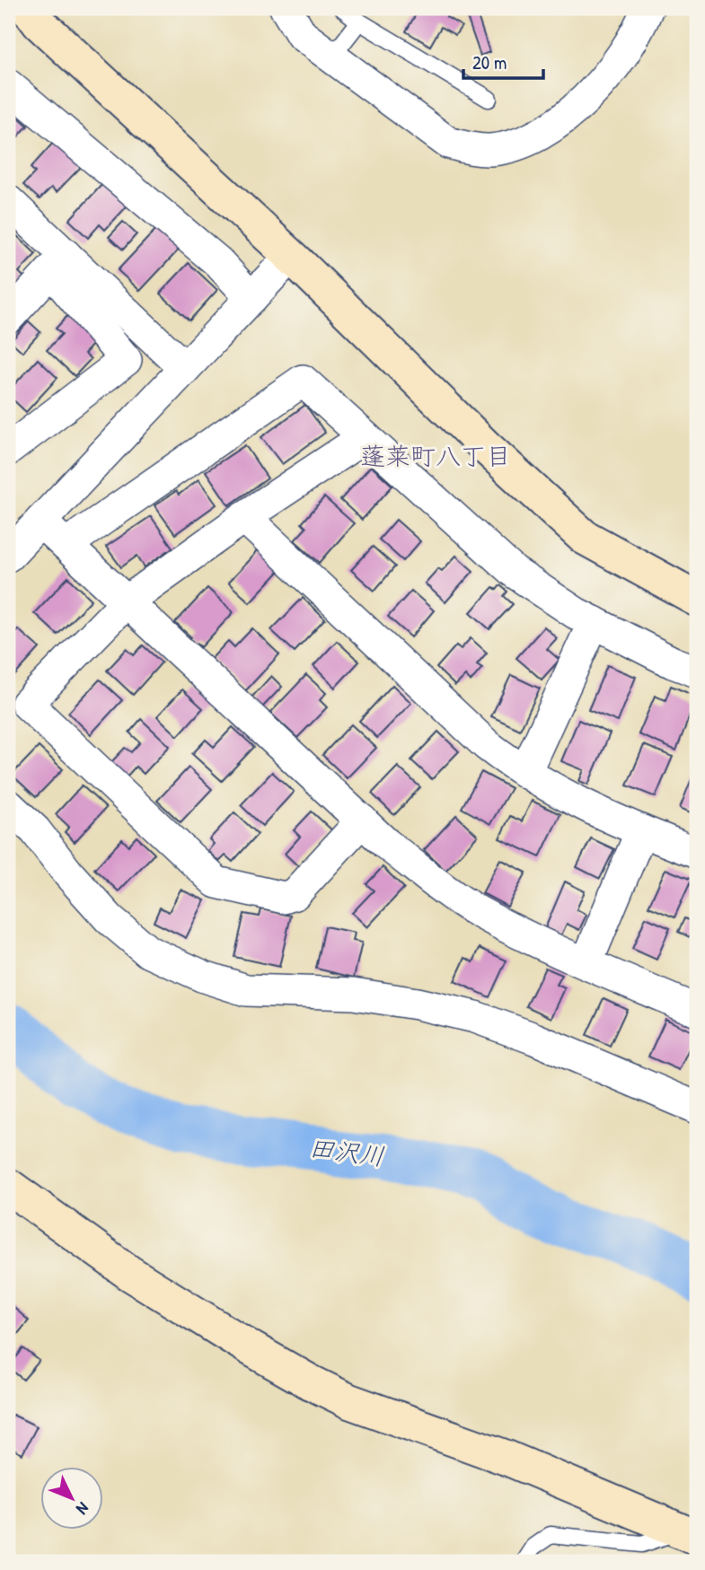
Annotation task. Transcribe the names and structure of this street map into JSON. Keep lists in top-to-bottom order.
{
  "districts": ["蓬莱町八丁目"],
  "water": ["田沢川"],
  "scale_bar": "20 m",
  "north": "bottom right"
}
